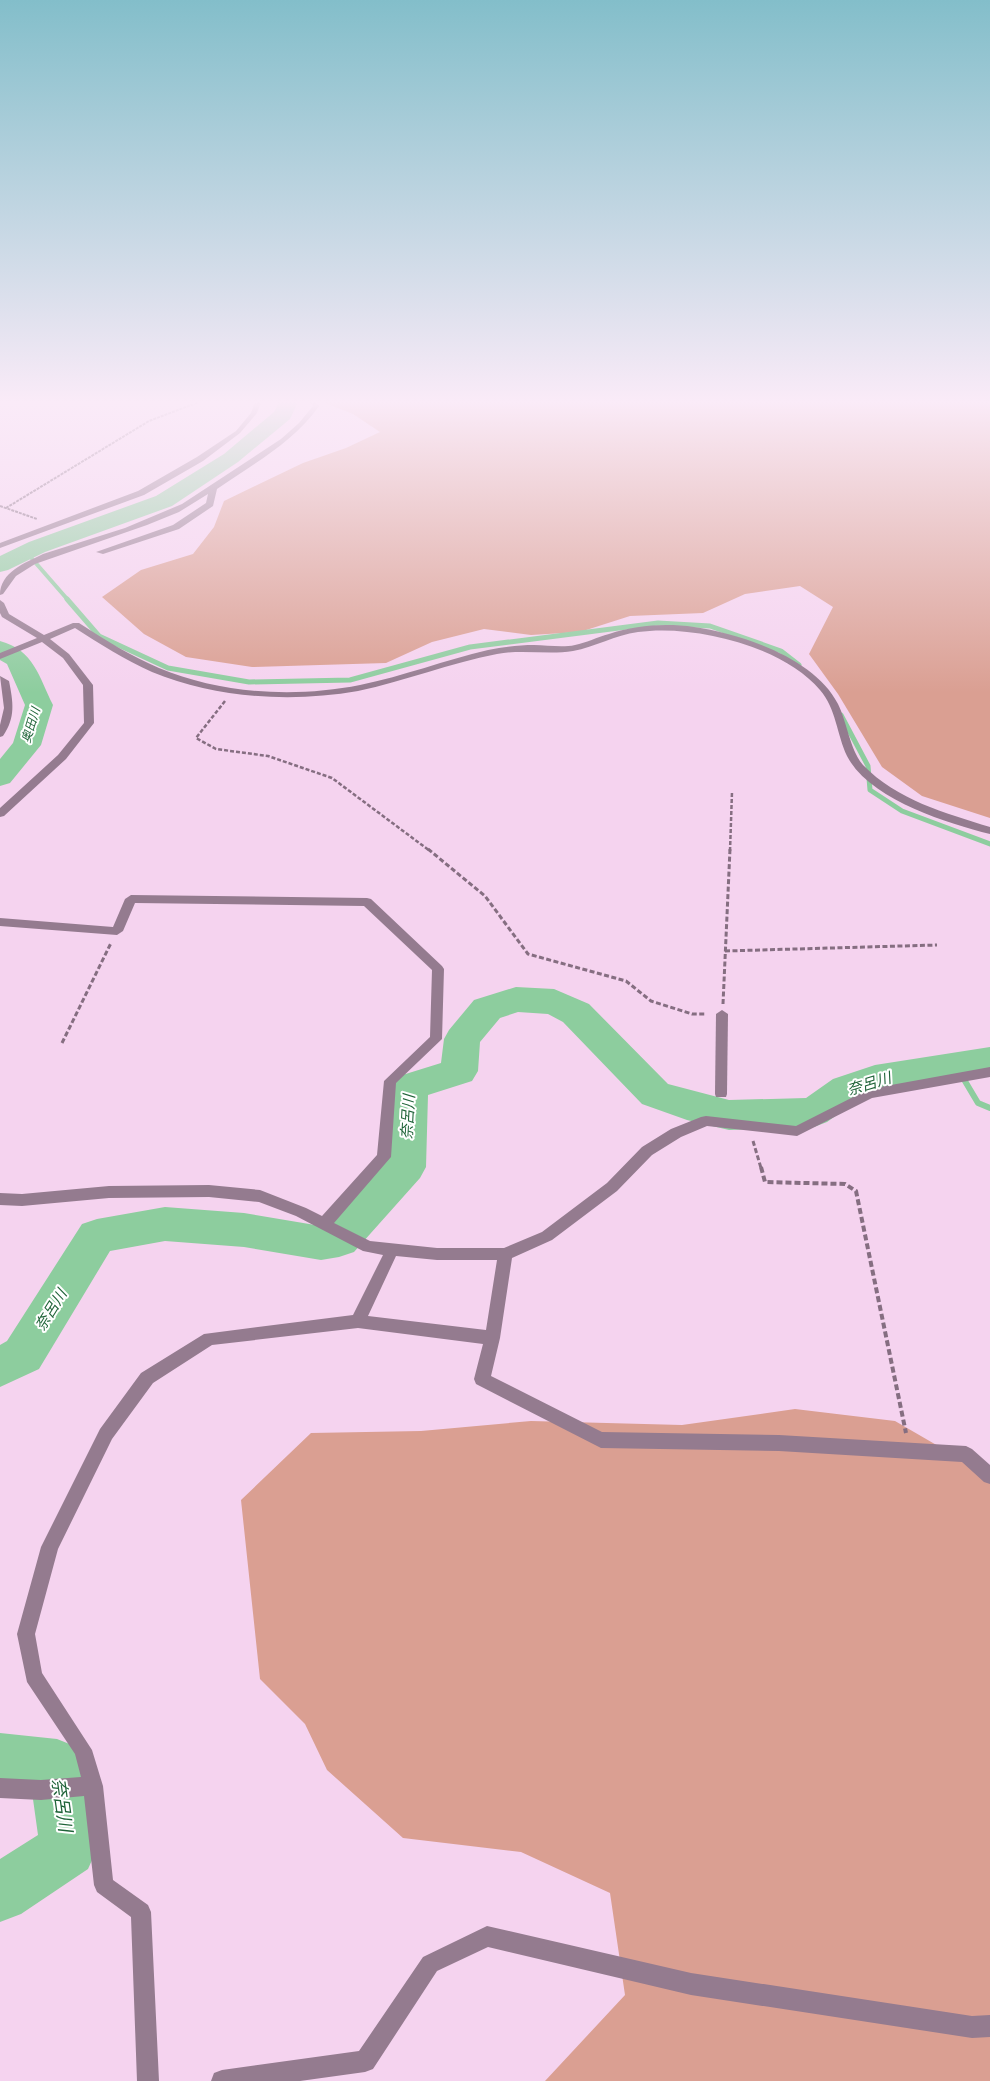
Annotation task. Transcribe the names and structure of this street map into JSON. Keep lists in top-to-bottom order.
{
  "water": ["奥田川", "奈呂川"]
}
